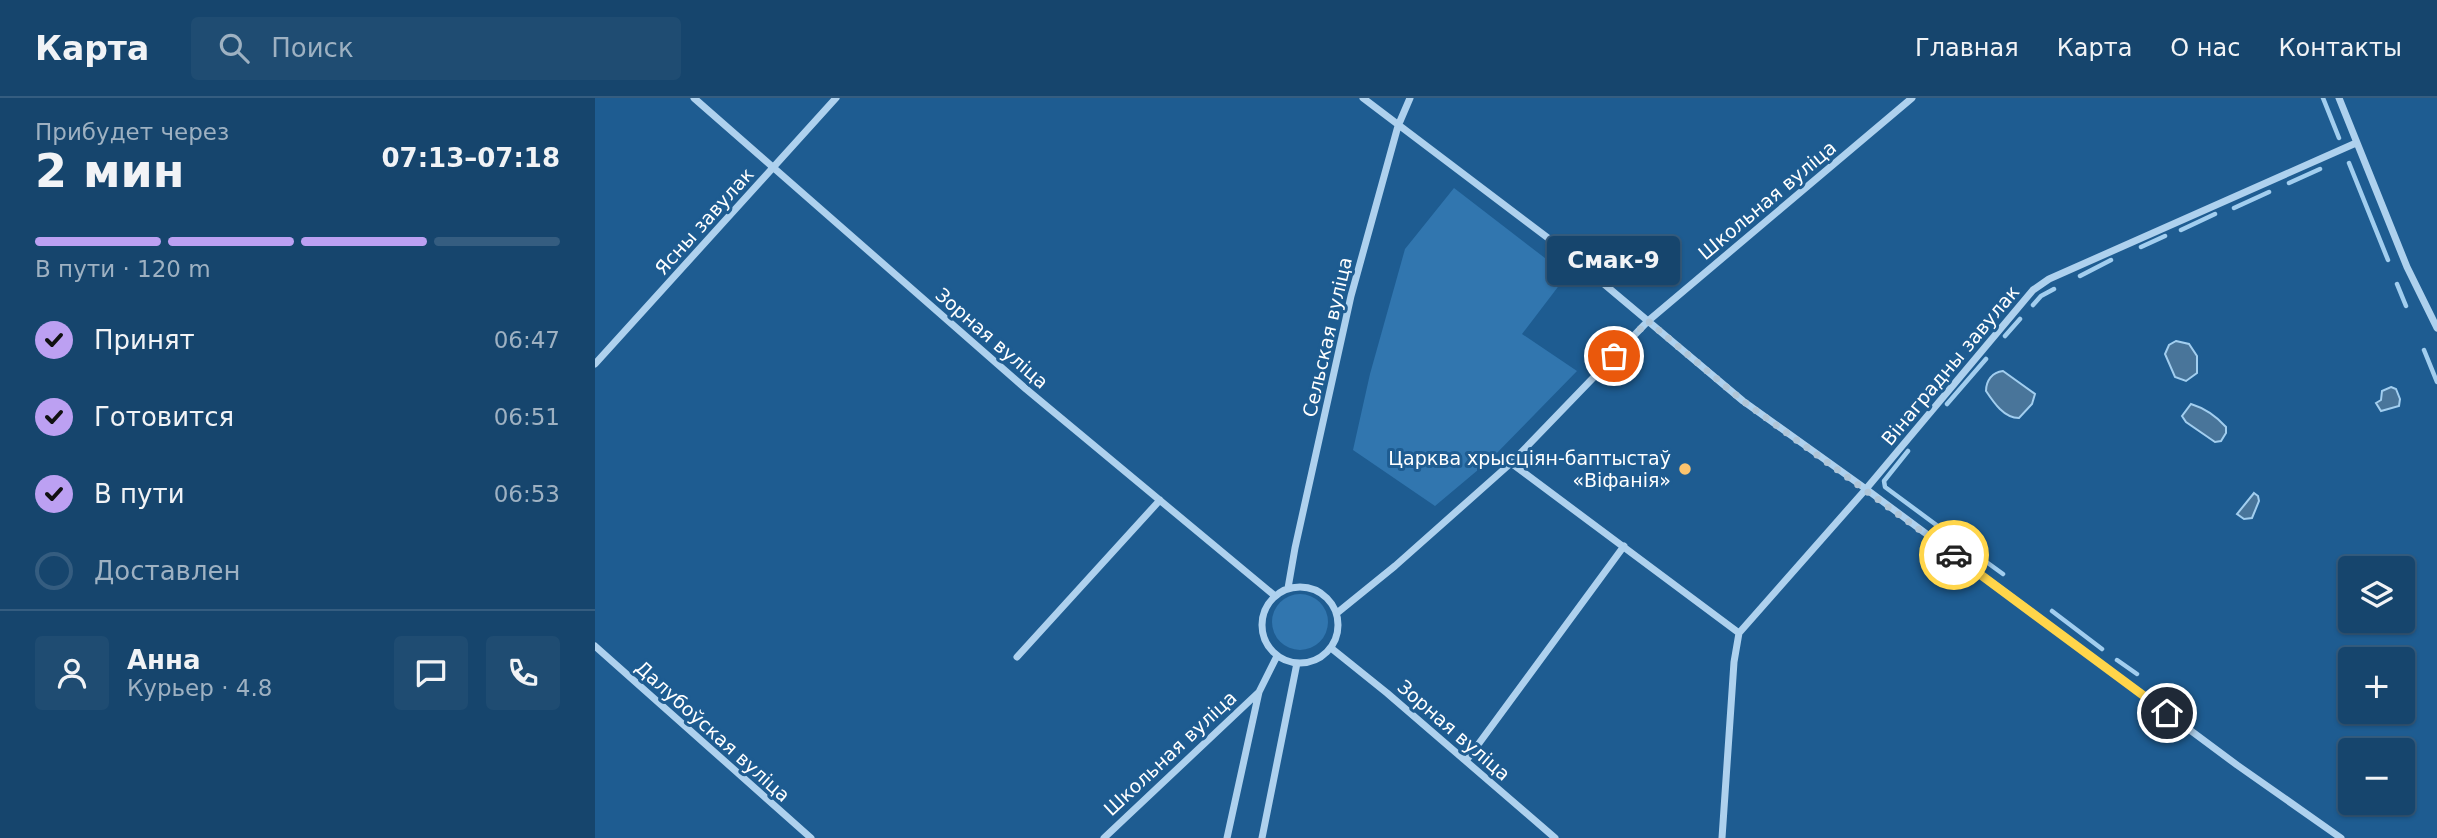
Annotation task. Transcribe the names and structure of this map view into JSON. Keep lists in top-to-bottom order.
{
  "streets": {
    "street": [
      "Школьная вуліца",
      "Ясны завулак",
      "Сельская вуліца",
      "Зорная вуліца",
      "Вінаградны завулак",
      "Далубоўская вуліца"
    ]
  },
  "crossings": [
    ["Школьная вуліца", "Сельская вуліца"],
    ["Школьная вуліца", "Зорная вуліца"],
    ["Ясны завулак", "Зорная вуліца"],
    ["Сельская вуліца", "Зорная вуліца"]
  ],
  "places": ["Смак-9", "Царква хрысціян-баптыстаў «Віфанія»"],
  "page": {
    "header": "Карта",
    "search": "Поиск",
    "nav": [
      "Главная",
      "Карта",
      "О нас",
      "Контакты"
    ],
    "heading": ["2 мин", "Прибудет через", "07:13–07:18"],
    "panel": ["Анна", "Курьер · 4.8"],
    "bar": "В пути · 120 m",
    "bubble": "Смак-9",
    "list": [
      ["Принят", "06:47"],
      ["Готовится", "06:51"],
      ["В пути", "06:53"],
      "Доставлен"
    ],
    "map_buttons": ["+", "−"]
  }
}
